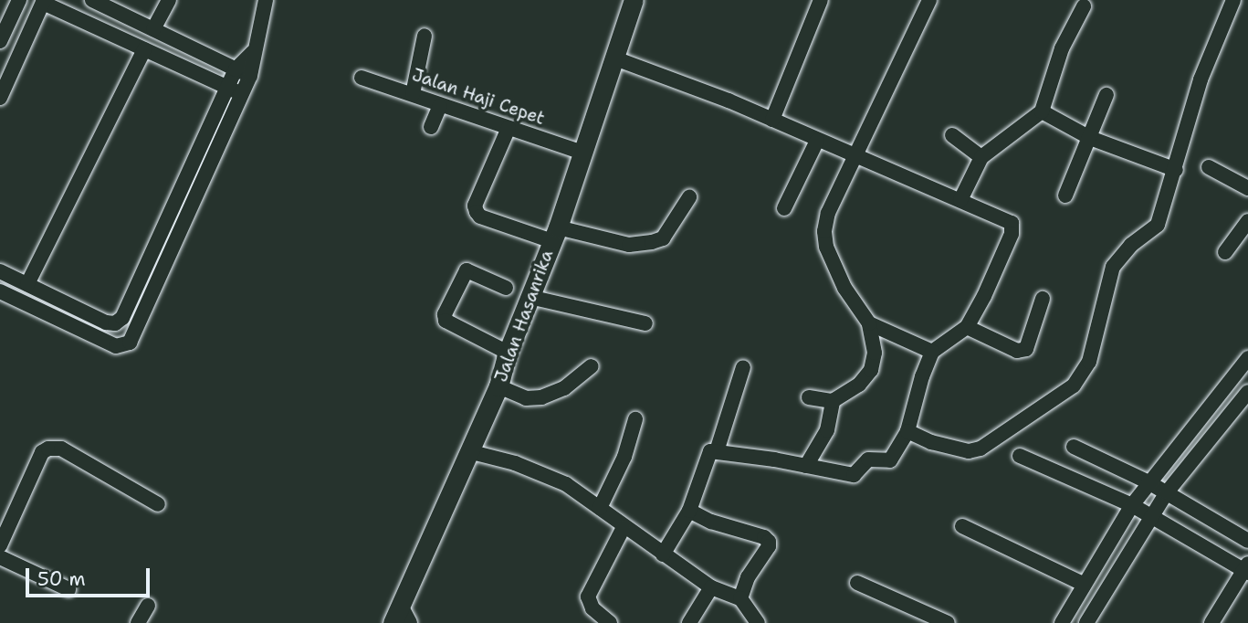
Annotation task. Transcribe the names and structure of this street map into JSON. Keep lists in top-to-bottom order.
{
  "streets": {
    "street": ["Jalan Haji Cepet", "Jalan Hasanrika"]
  },
  "crossings": [
    ["Jalan Haji Cepet", "Jalan Hasanrika"]
  ],
  "scale_bar": "50 m"
}
